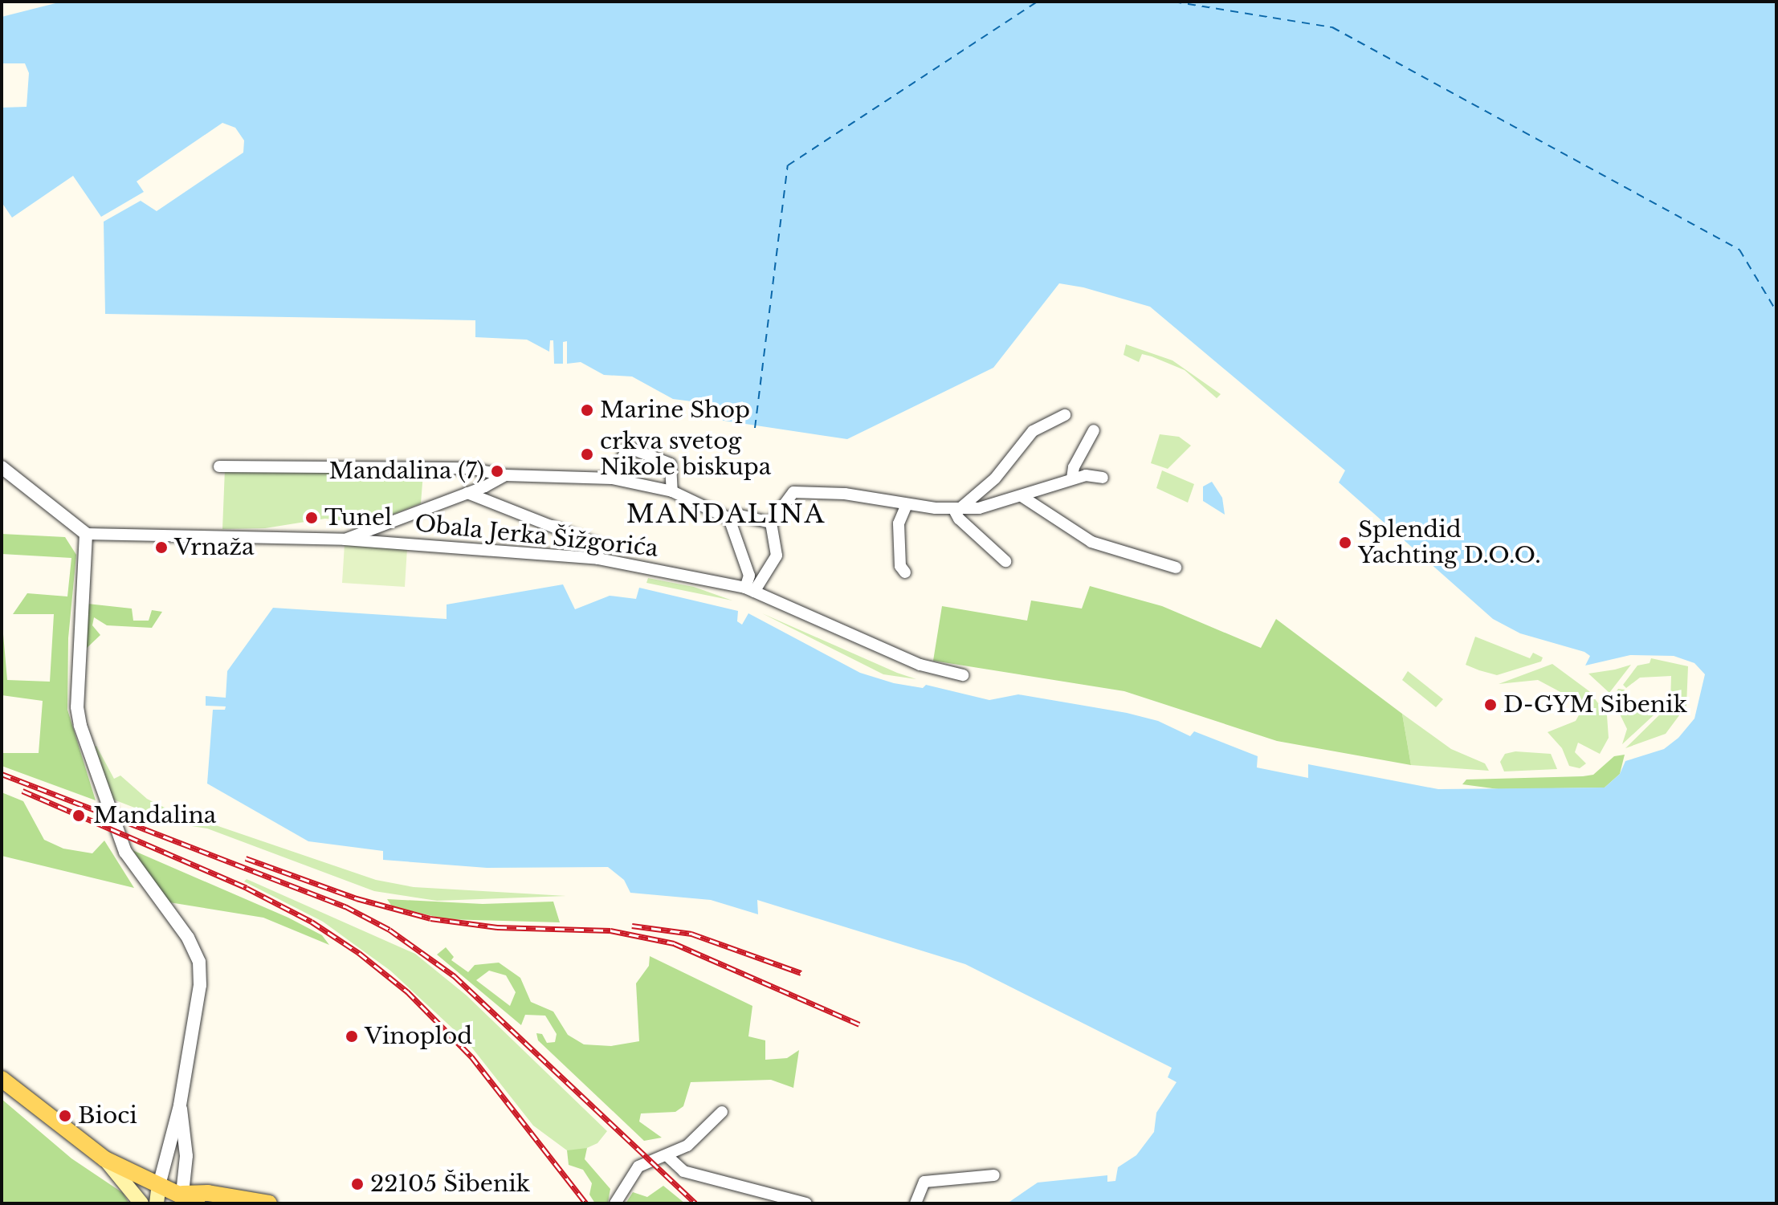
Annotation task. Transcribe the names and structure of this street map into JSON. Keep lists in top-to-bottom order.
{
  "streets": {
    "street": ["Obala Jerka Šižgorića"]
  },
  "districts": ["MANDALINA"],
  "places": [
    "Marine Shop",
    "crkva svetog Nikole biskupa",
    "Mandalina (7)",
    "Tunel",
    "Splendid Yachting D.O.O.",
    "Vrnaža",
    "D-GYM Sibenik",
    "Mandalina",
    "Vinoplod",
    "Bioci",
    "22105 Šibenik"
  ]
}
